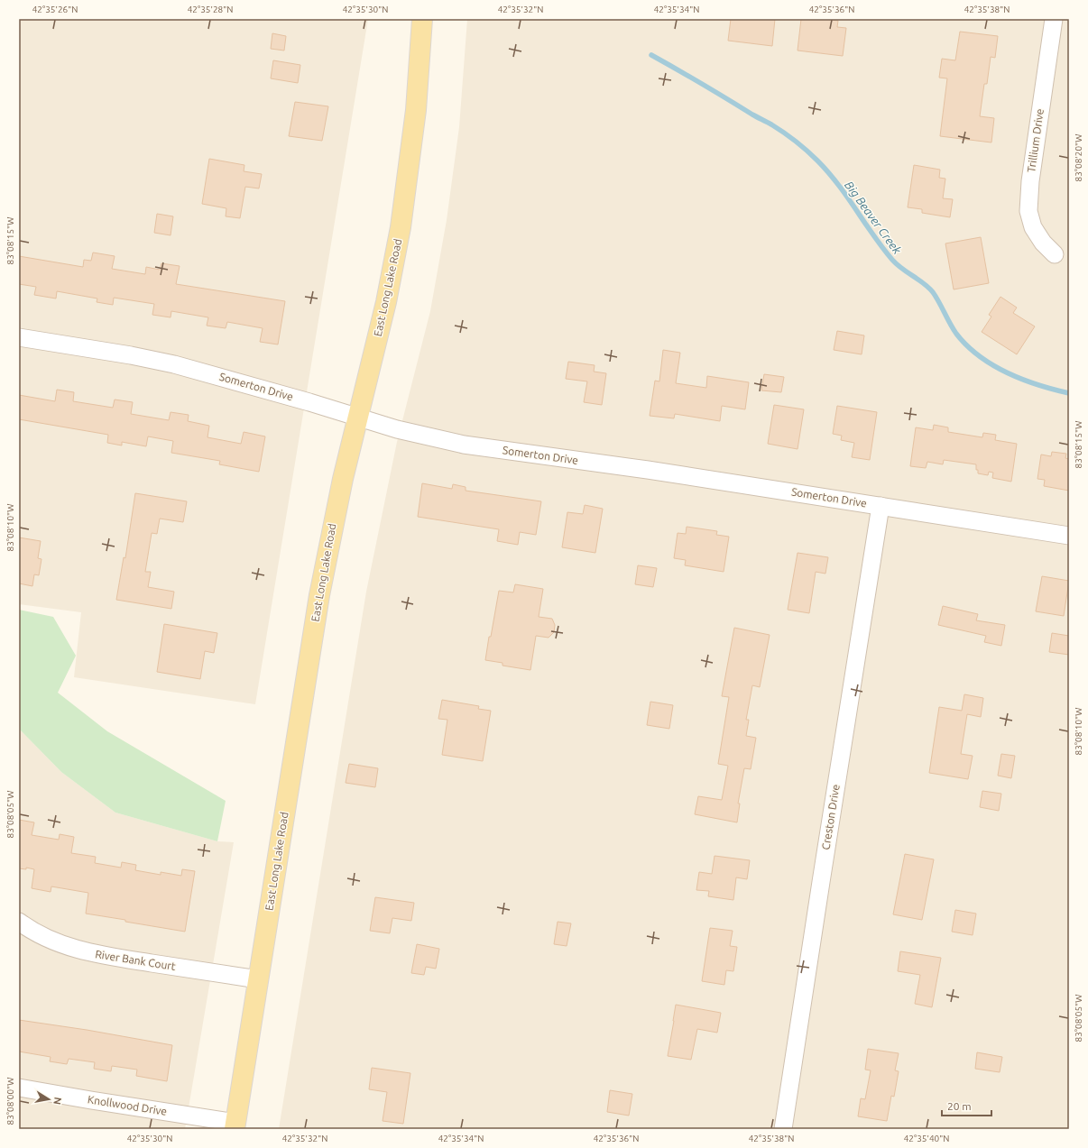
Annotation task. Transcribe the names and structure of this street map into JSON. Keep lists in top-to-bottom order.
{
  "streets": {
    "main road": ["East Long Lake Road"],
    "street": [
      "Trillium Drive",
      "Somerton Drive",
      "Creston Drive",
      "River Bank Court",
      "Knollwood Drive"
    ]
  },
  "crossings": [
    ["East Long Lake Road", "Somerton Drive"],
    ["East Long Lake Road", "River Bank Court"],
    ["East Long Lake Road", "Knollwood Drive"],
    ["Somerton Drive", "Creston Drive"]
  ],
  "water": ["Big Beaver Creek"],
  "scale_bar": "20 m",
  "north": "right",
  "coordinates": [
    "42°35'26\"N",
    "42°35'28\"N",
    "42°35'30\"N",
    "42°35'32\"N",
    "42°35'34\"N",
    "42°35'36\"N",
    "42°35'38\"N",
    "83°08'20\"W",
    "83°08'15\"W",
    "83°08'10\"W",
    "83°08'05\"W",
    "83°08'00\"W",
    "42°35'40\"N"
  ]
}
